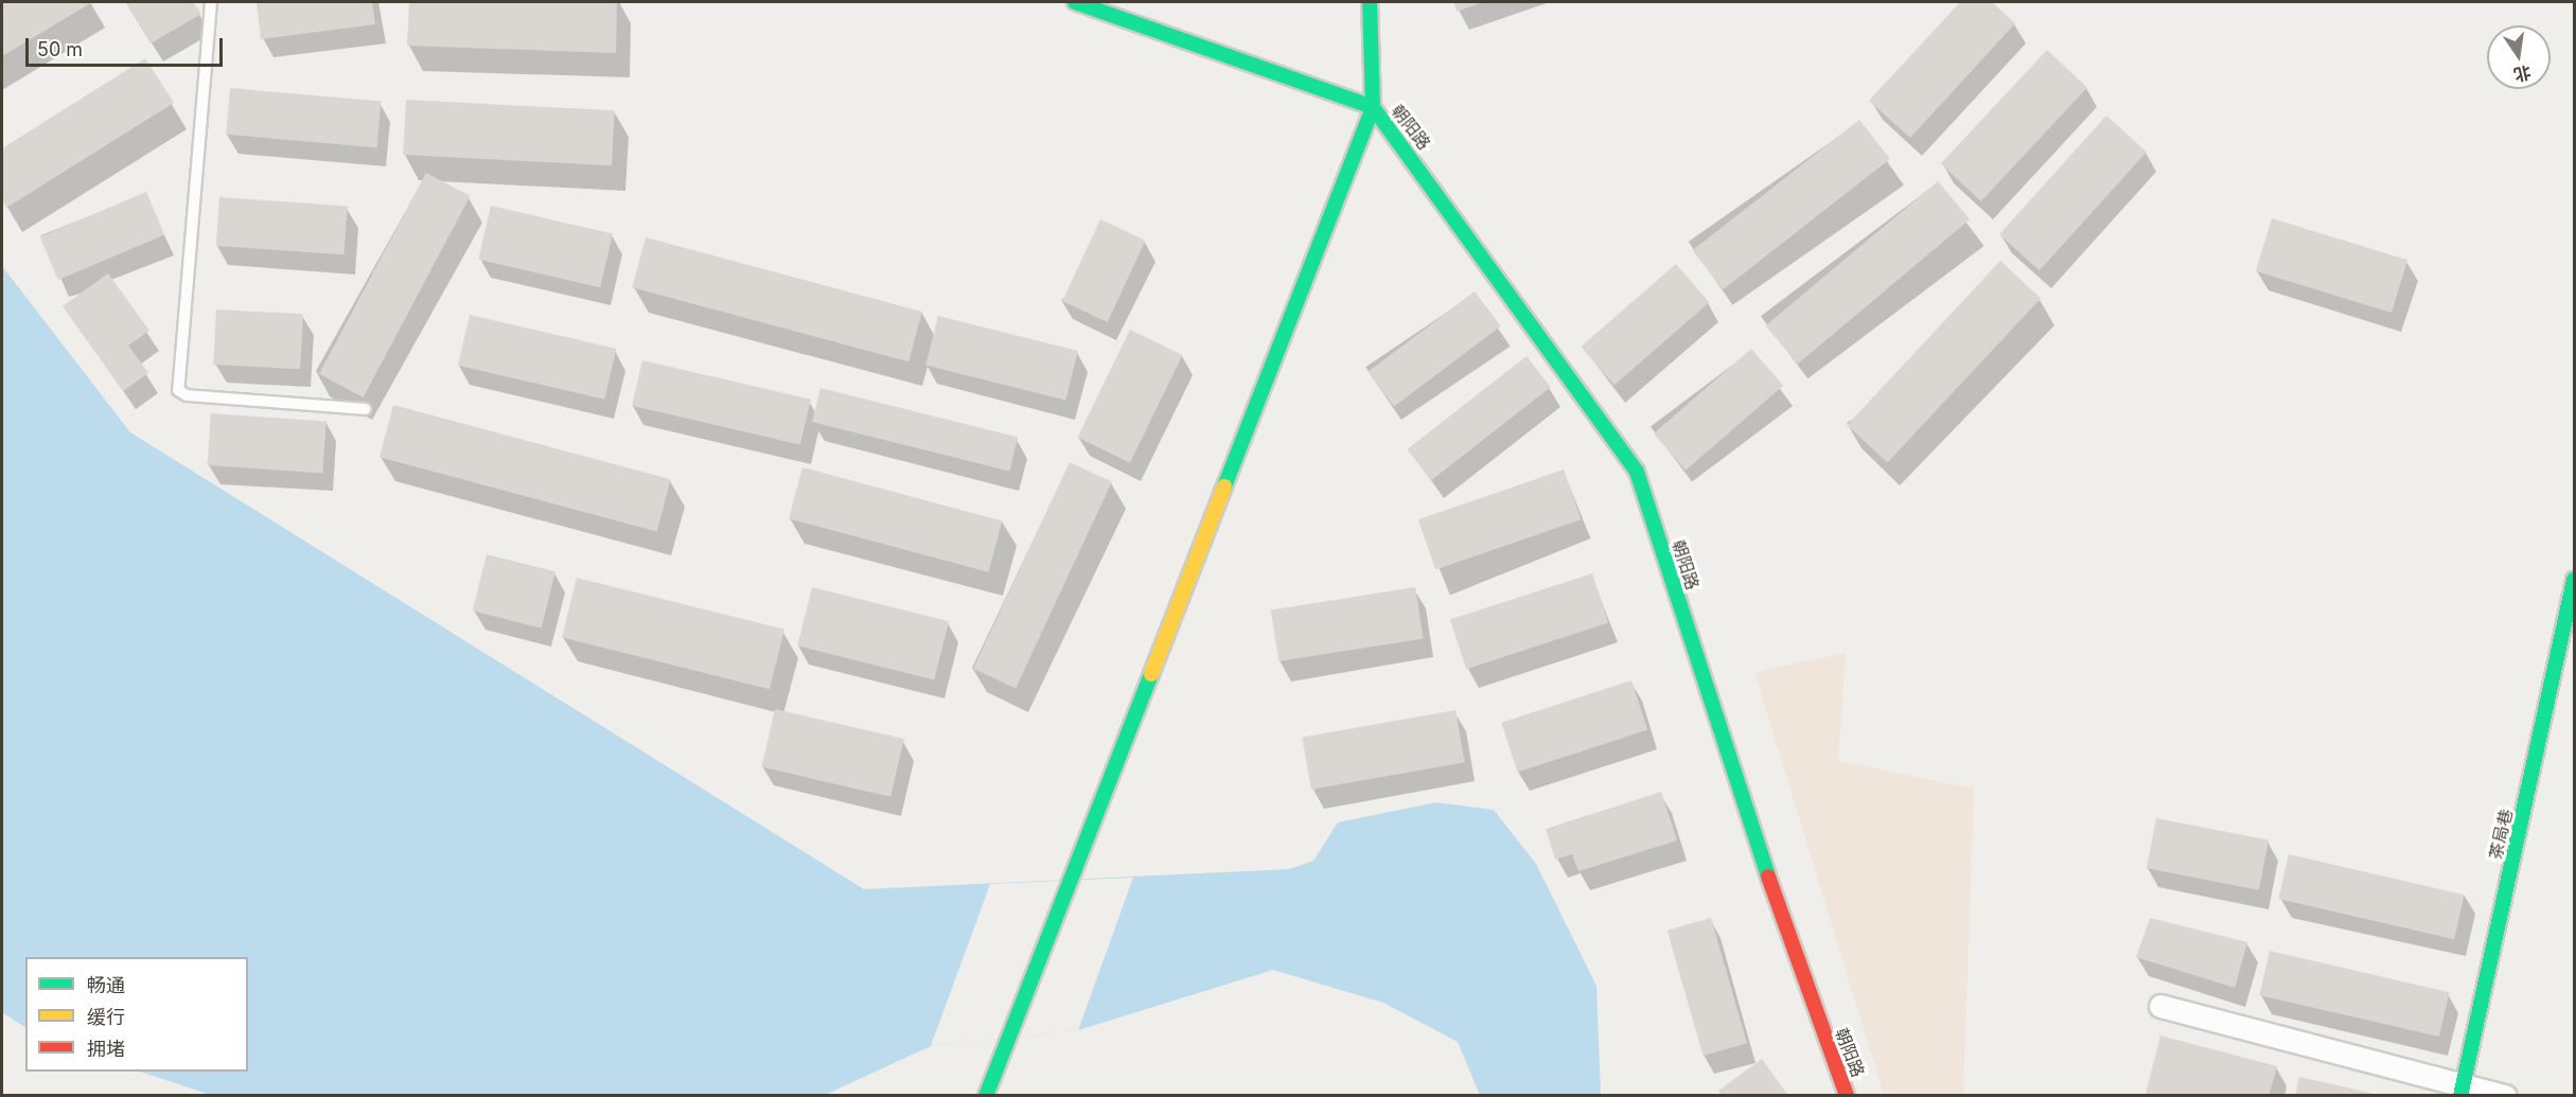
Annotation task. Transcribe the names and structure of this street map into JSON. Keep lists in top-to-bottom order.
{
  "streets": {
    "street": ["朝阳路", "茶局巷"]
  },
  "legend": ["畅通", "缓行", "拥堵"],
  "scale_bar": "50 m",
  "north": "bottom"
}
